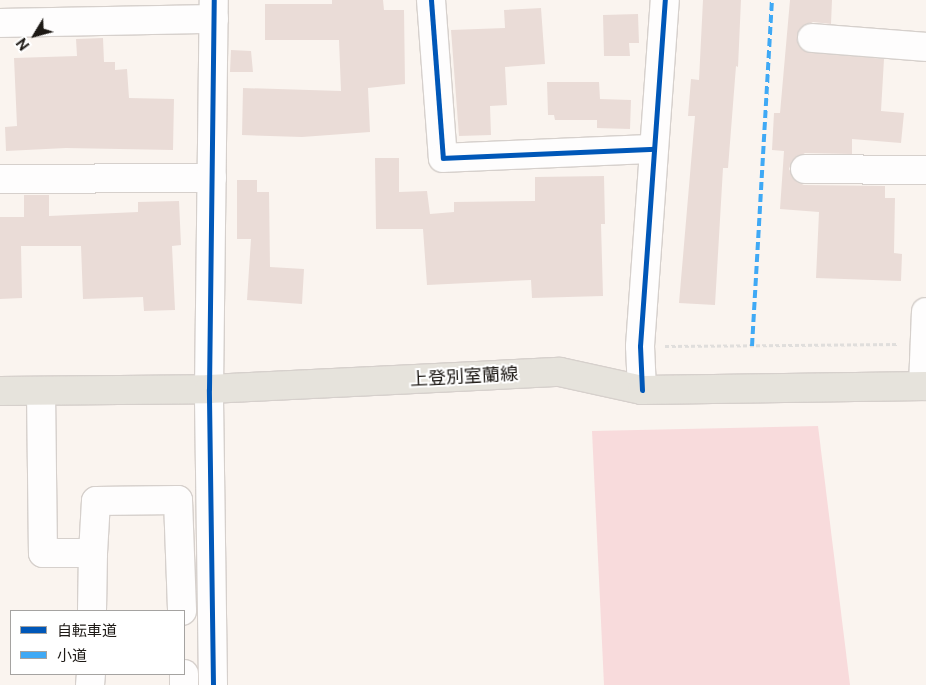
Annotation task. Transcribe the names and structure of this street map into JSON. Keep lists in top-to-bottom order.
{
  "streets": {
    "main road": ["上登別室蘭線"]
  },
  "legend": ["自転車道", "小道"],
  "north": "bottom left"
}
